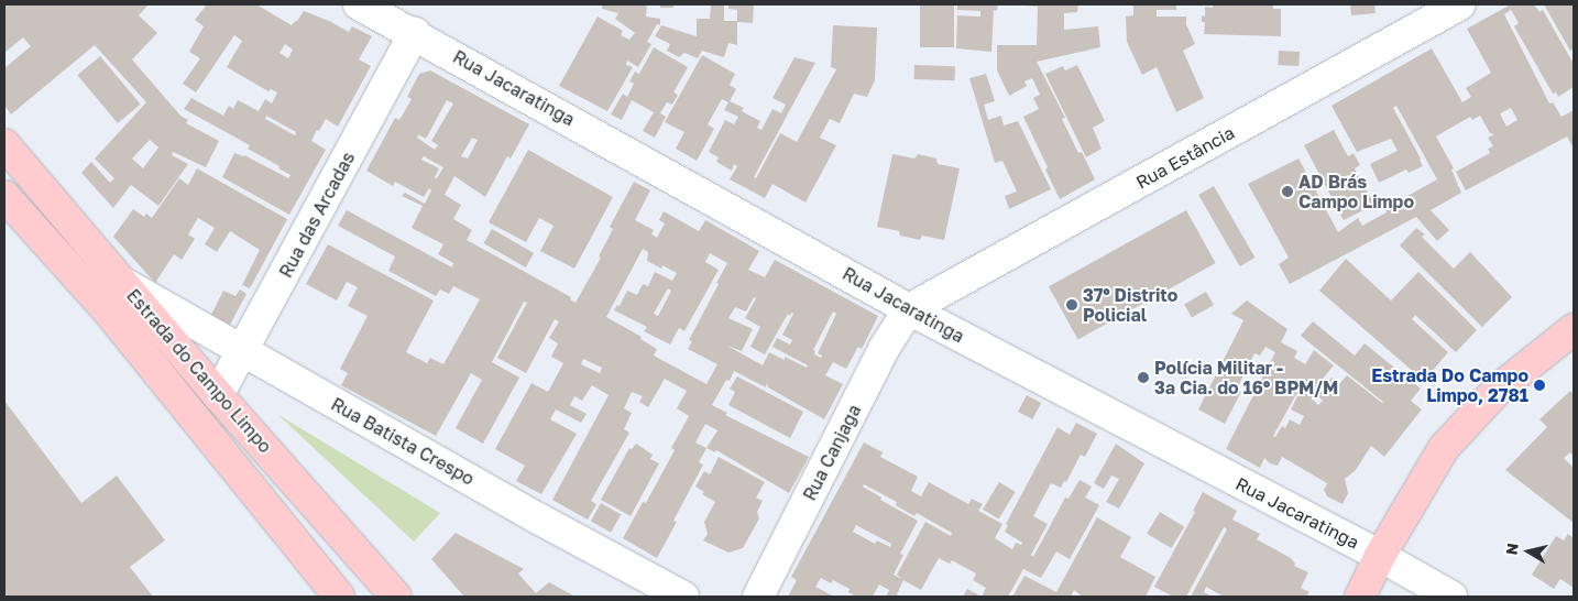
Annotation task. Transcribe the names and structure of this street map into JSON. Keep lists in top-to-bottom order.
{
  "streets": {
    "main road": ["Estrada do Campo Limpo"],
    "street": [
      "Rua Jacaratinga",
      "Rua Estância",
      "Rua das Arcadas",
      "Rua Batista Crespo",
      "Rua Canjaga"
    ]
  },
  "crossings": [
    ["Rua Jacaratinga", "Rua Estância"],
    ["Rua Jacaratinga", "Rua das Arcadas"],
    ["Rua Jacaratinga", "Rua Canjaga"],
    ["Rua Estância", "Rua Canjaga"],
    ["Rua das Arcadas", "Estrada do Campo Limpo"],
    ["Rua das Arcadas", "Rua Batista Crespo"],
    ["Estrada do Campo Limpo", "Rua Batista Crespo"]
  ],
  "places": [
    "AD Brás Campo Limpo",
    "37º Distrito Policial",
    "Polícia Militar - 3ª Cia. do 16º BPM/M",
    "Estrada Do Campo Limpo, 2781"
  ],
  "north": "left"
}
